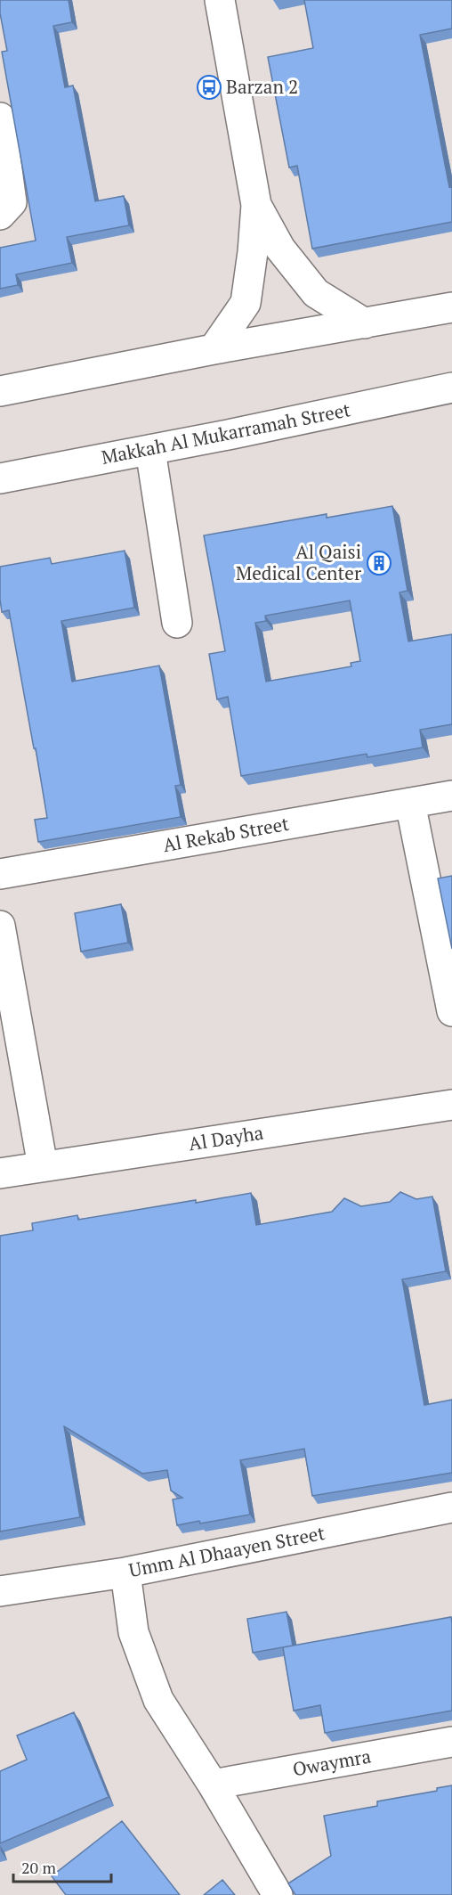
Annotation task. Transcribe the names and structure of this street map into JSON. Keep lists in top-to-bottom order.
{
  "streets": {
    "street": [
      "Makkah Al Mukarramah Street",
      "Al Rekab Street",
      "Al Dayha",
      "Umm Al Dhaayen Street",
      "Owaymra"
    ]
  },
  "places": {
    "bus stop": ["Barzan 2"],
    "building": ["Al Qaisi Medical Center"]
  },
  "scale_bar": "20 m"
}
